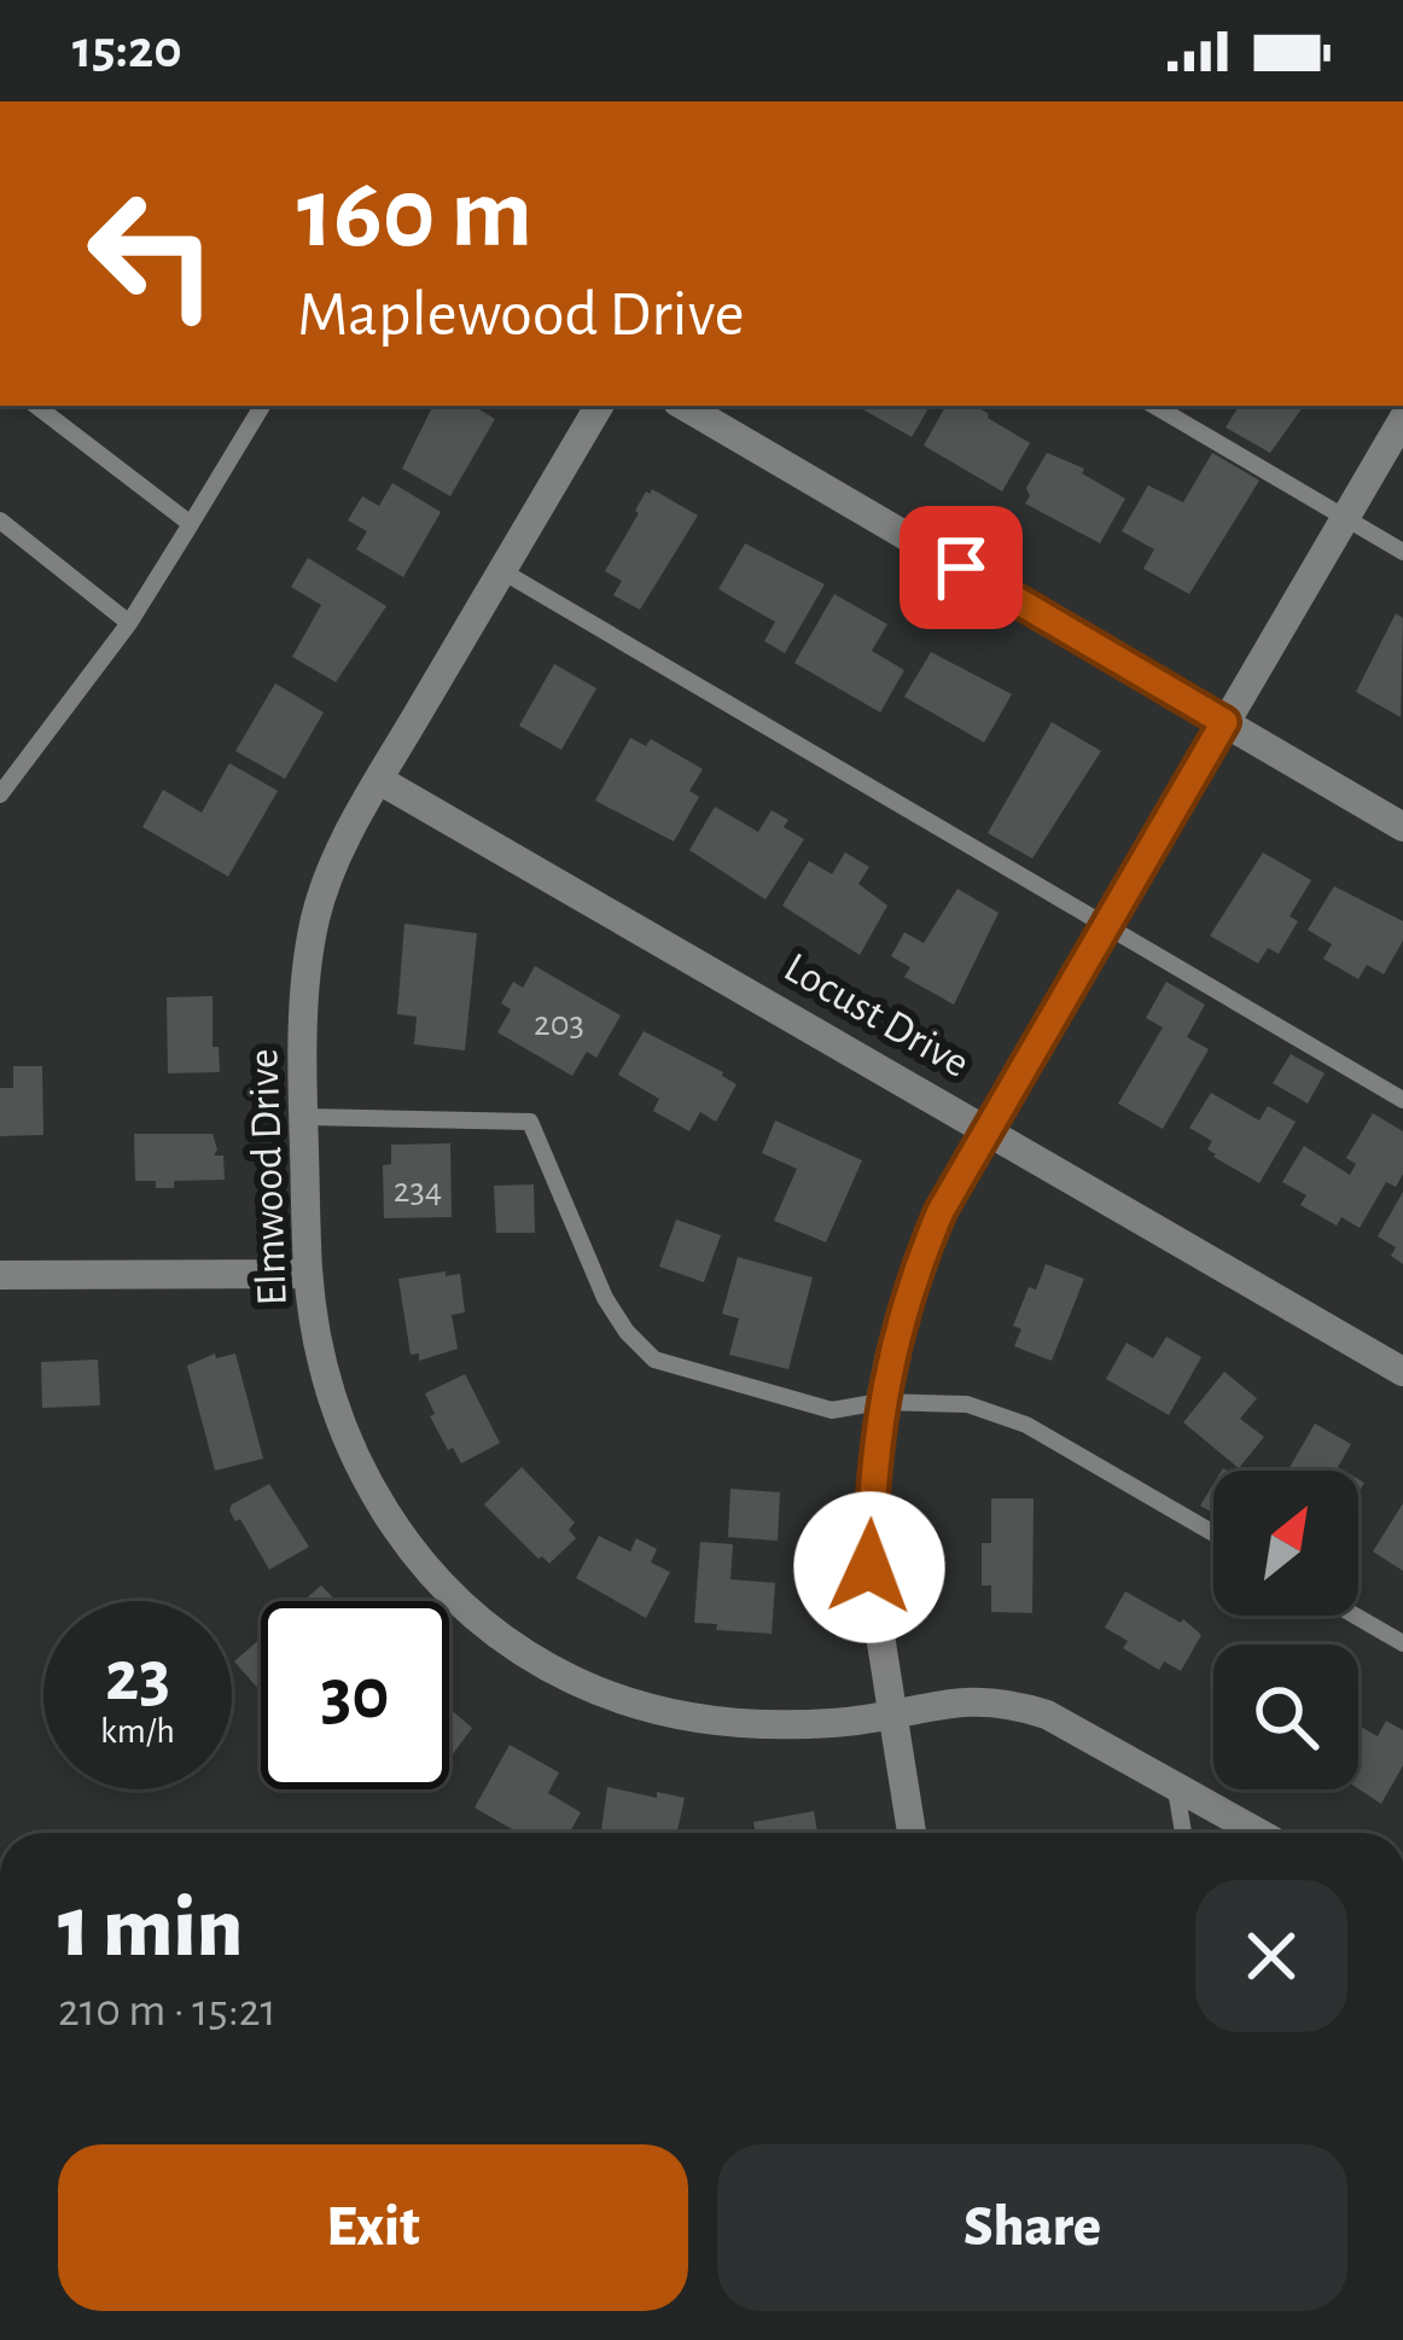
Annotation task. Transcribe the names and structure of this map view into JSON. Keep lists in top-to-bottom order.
{
  "streets": {
    "street": ["Locust Drive", "Elmwood Drive"]
  },
  "crossings": [
    ["Locust Drive", "Elmwood Drive"]
  ],
  "house_numbers": ["203", "234"],
  "north": "top right",
  "page": {
    "status": "15:20",
    "turn": ["160 m", "Maplewood Drive"],
    "speed": "23 km/h",
    "limit": "30",
    "heading": ["1 min", "210 m · 15:21"],
    "buttons": ["Exit", "Share"]
  }
}
